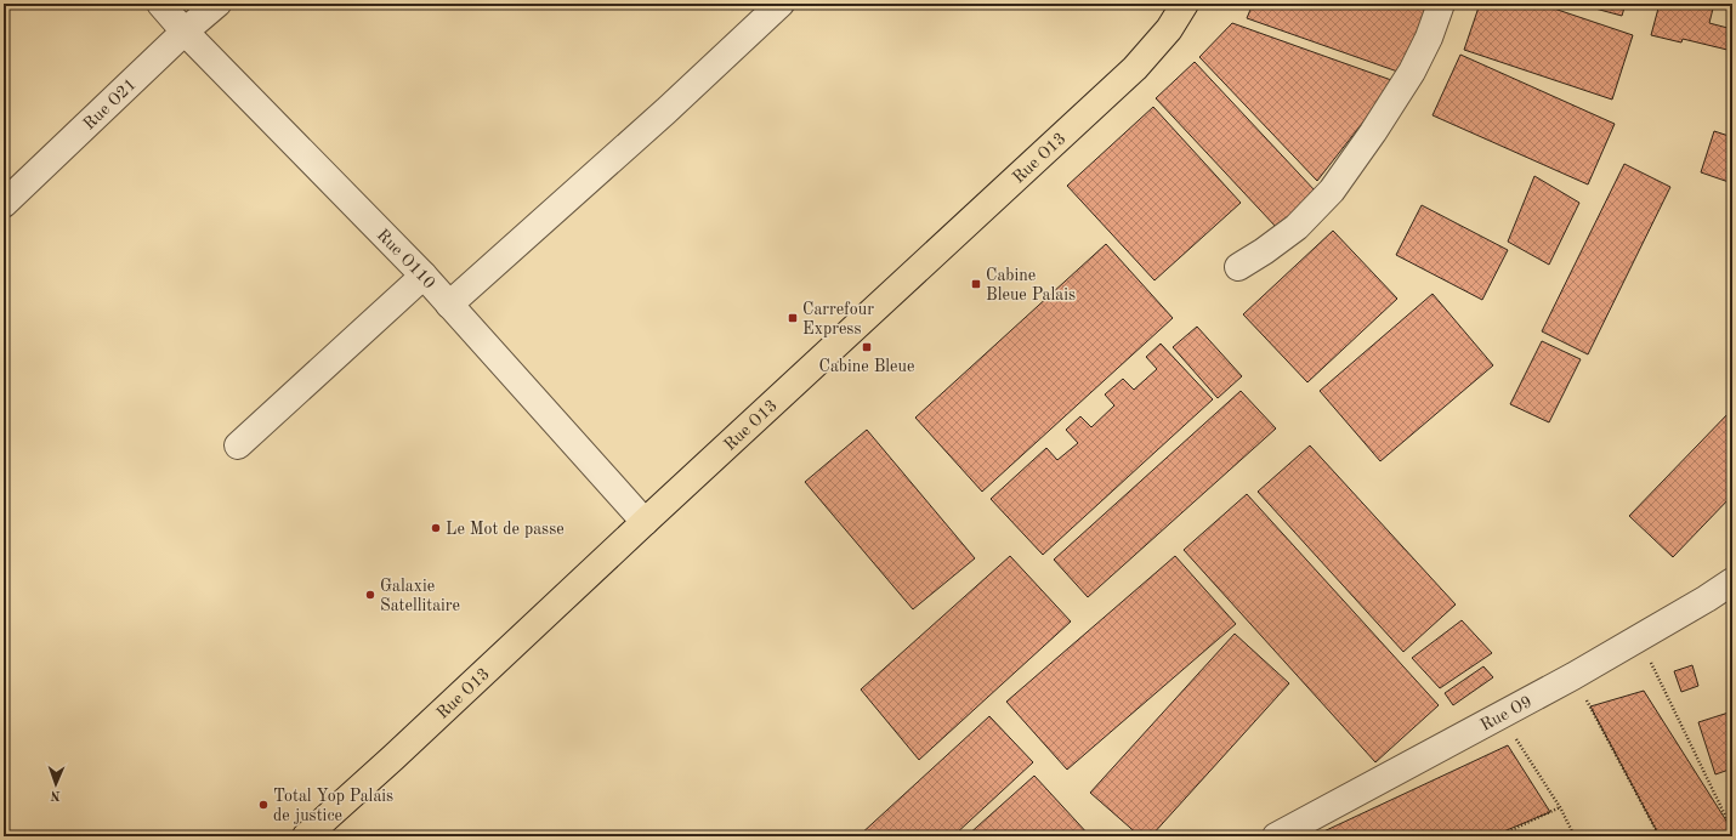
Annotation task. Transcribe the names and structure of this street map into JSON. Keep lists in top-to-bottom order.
{
  "streets": {
    "main road": ["Rue O13"],
    "street": ["Rue O21", "Rue O110", "Rue O9"]
  },
  "crossings": [
    ["Rue O21", "Rue O110"],
    ["Rue O13", "Rue O110"]
  ],
  "places": {
    "transit": ["Cabine Bleue Palais", "Carrefour Express", "Cabine Bleue"],
    "other": ["Le Mot de passe", "Galaxie Satellitaire", "Total Yop Palais de justice"]
  },
  "north": "bottom"
}
